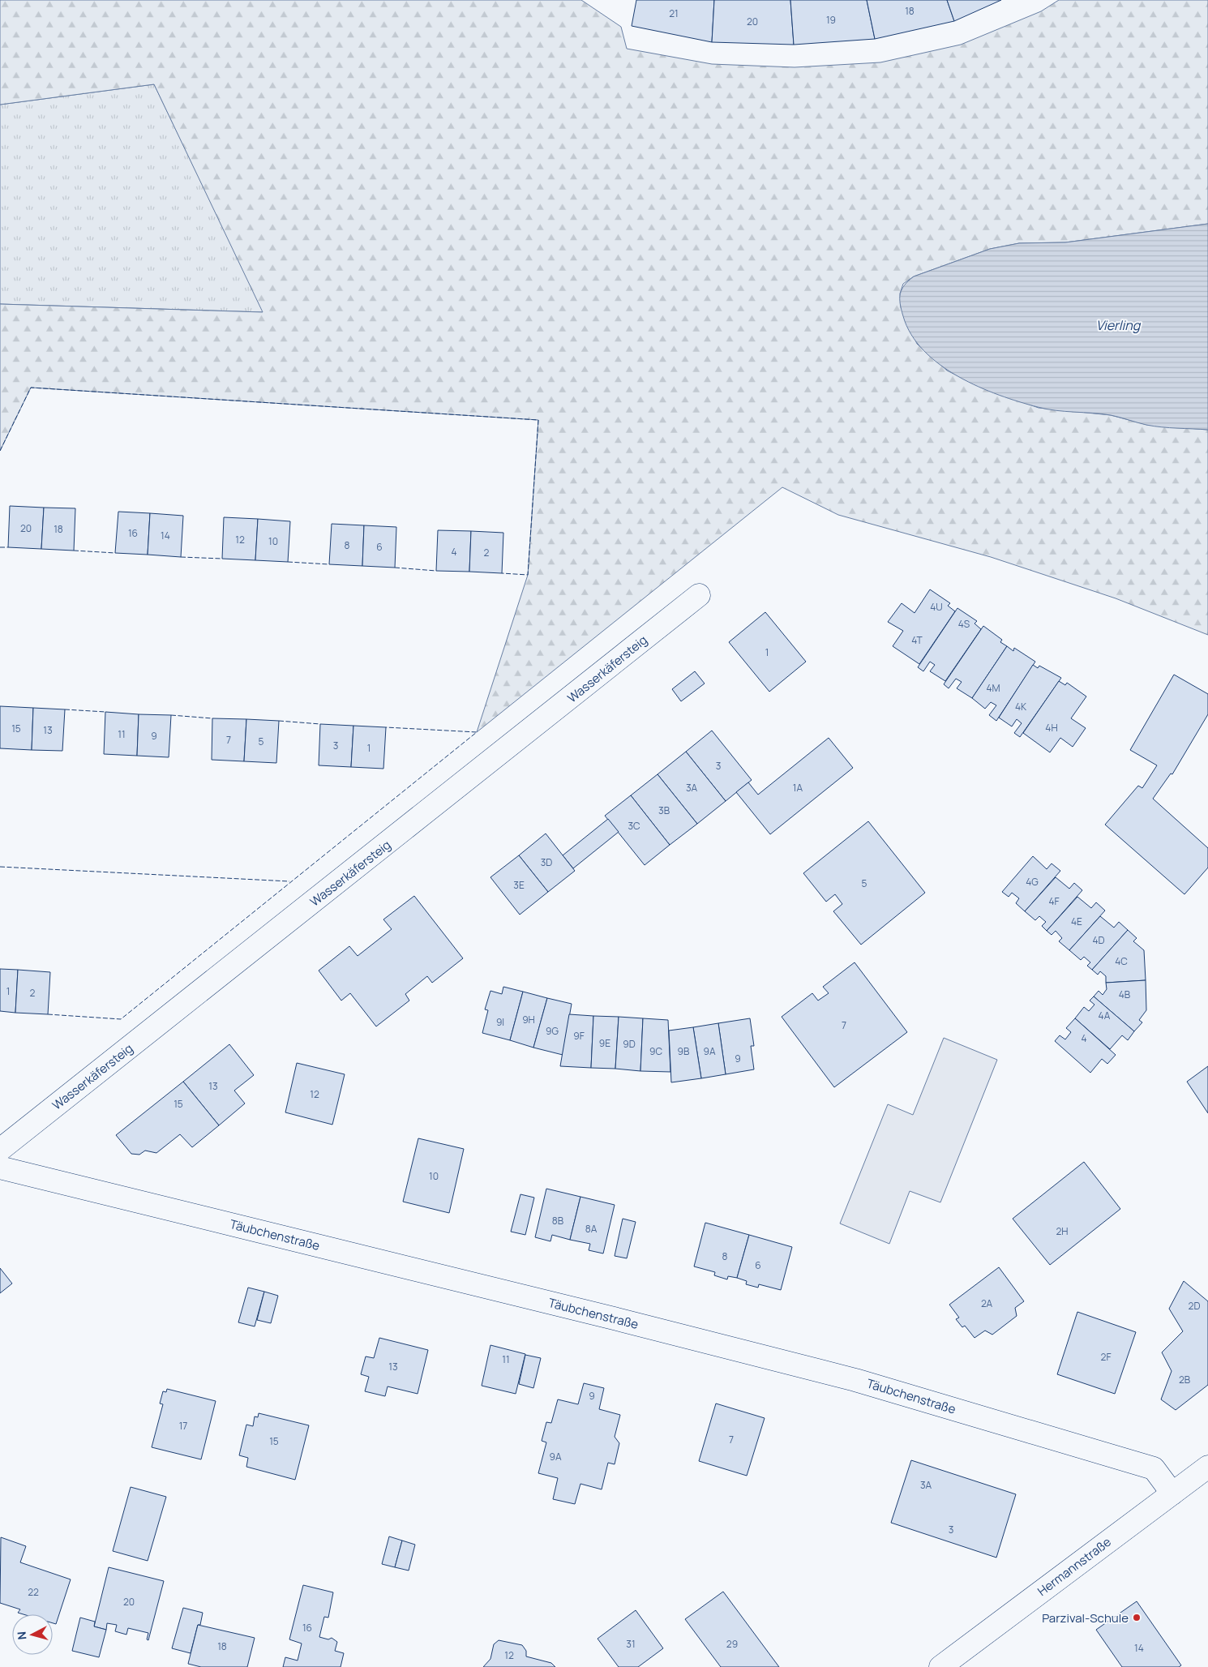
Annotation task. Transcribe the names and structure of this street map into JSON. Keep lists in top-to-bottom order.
{
  "streets": {
    "street": ["Wasserkäfersteig", "Täubchenstraße", "Hermannstraße"]
  },
  "crossings": [
    ["Täubchenstraße", "Hermannstraße"]
  ],
  "water": ["Vierling"],
  "places": ["Parzival-Schule"],
  "house_numbers": [
    "18",
    "21",
    "19",
    "20",
    "20",
    "18",
    "16",
    "14",
    "12",
    "10",
    "8",
    "6",
    "4",
    "2",
    "4U",
    "4S",
    "4T",
    "1",
    "4M",
    "4K",
    "4H",
    "15",
    "13",
    "11",
    "9",
    "7",
    "5",
    "3",
    "1",
    "3",
    "3A",
    "1A",
    "3B",
    "3C",
    "3D",
    "4G",
    "5",
    "3E",
    "4F",
    "4E",
    "4D",
    "4C",
    "1",
    "2",
    "4B",
    "4A",
    "9H",
    "9I",
    "7",
    "9G",
    "9F",
    "4",
    "9E",
    "9D",
    "9C",
    "9B",
    "9A",
    "9",
    "13",
    "12",
    "15",
    "10",
    "8B",
    "8A",
    "2H",
    "8",
    "6",
    "2A",
    "2D",
    "2F",
    "11",
    "13",
    "2B",
    "9",
    "17",
    "7",
    "15",
    "9A",
    "3A",
    "3",
    "22",
    "20",
    "16",
    "31",
    "29",
    "18",
    "14",
    "12"
  ],
  "north": "left"
}
